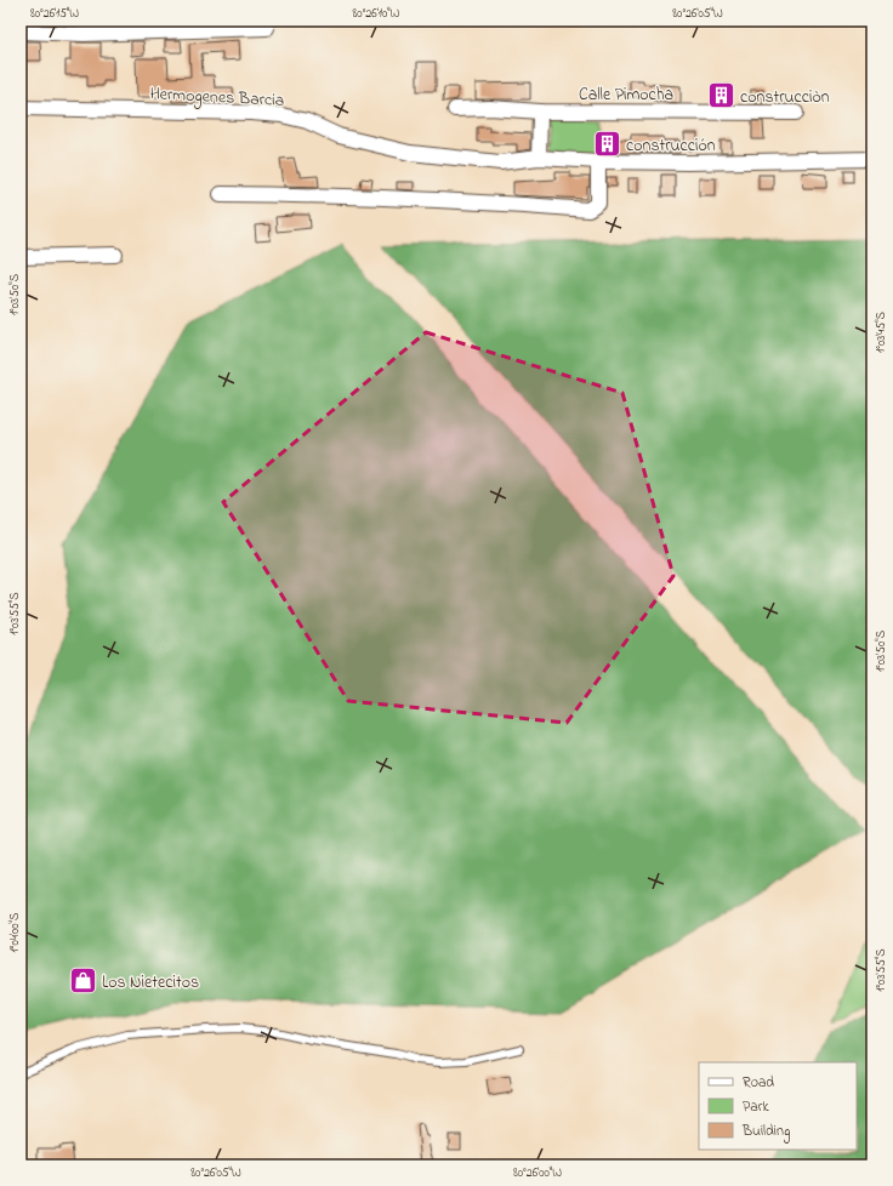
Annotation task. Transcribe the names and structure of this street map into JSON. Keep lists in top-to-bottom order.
{
  "streets": {
    "street": ["Calle Pimocha", "Hermogenes Barcia"]
  },
  "places": {
    "building": ["construcciòn", "construcción"],
    "shop": ["Los Nietecitos"]
  },
  "legend": ["Road", "Park", "Building"],
  "coordinates": [
    "80°26'15\"W",
    "80°26'10\"W",
    "80°26'05\"W",
    "1°03'50\"S",
    "1°03'45\"S",
    "1°03'55\"S",
    "1°04'00\"S",
    "80°26'00\"W"
  ]
}
